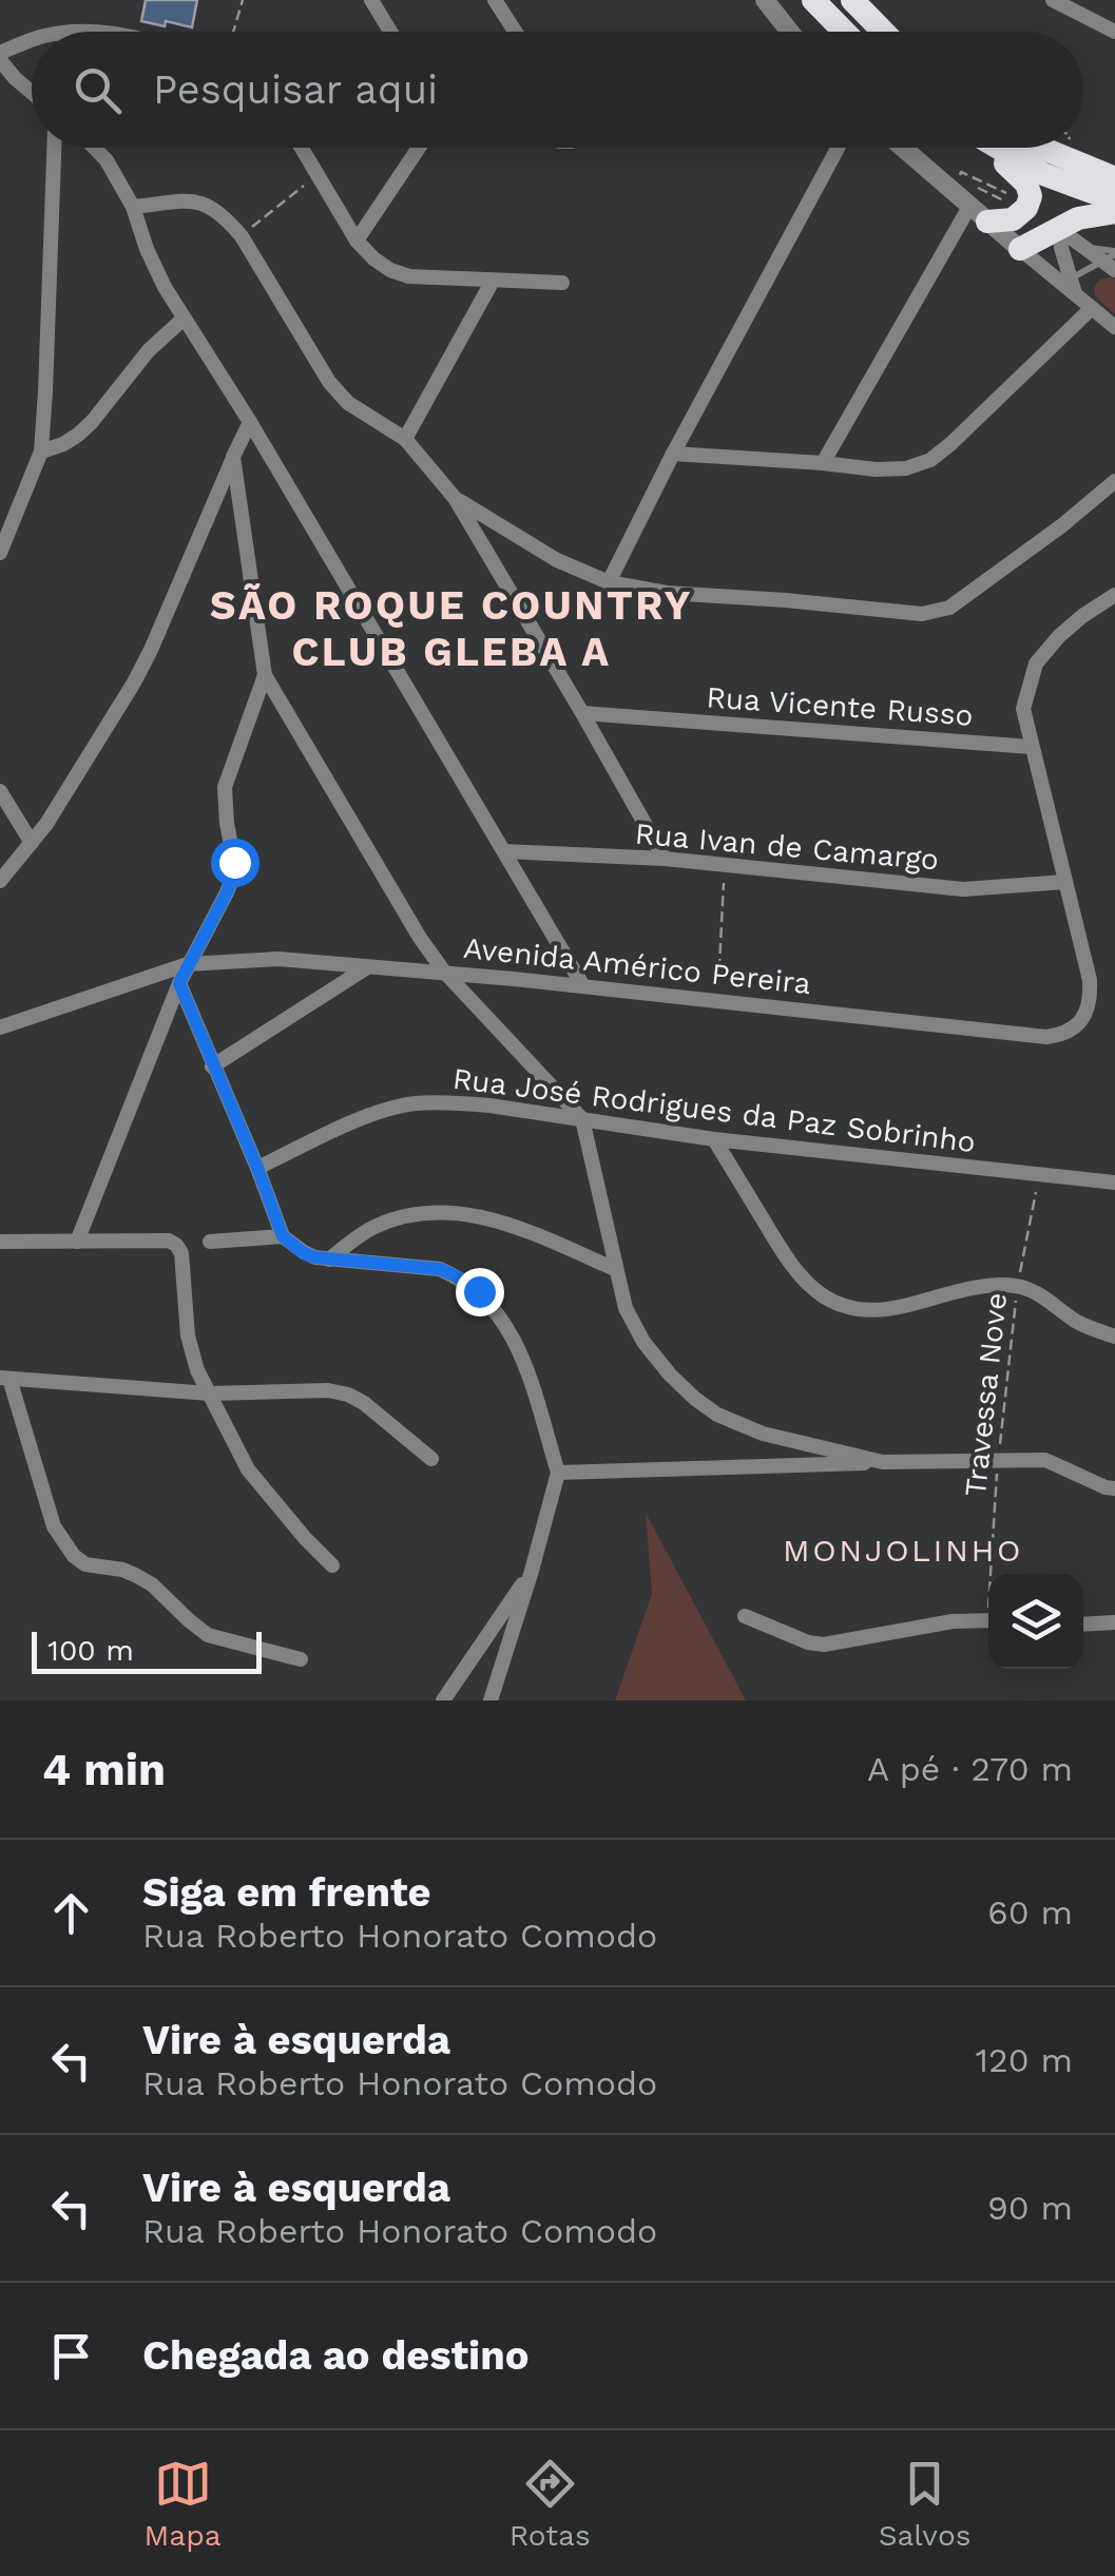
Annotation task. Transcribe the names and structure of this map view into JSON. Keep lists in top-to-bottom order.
{
  "streets": {
    "street": [
      "Rua Vicente Russo",
      "Rua Ivan de Camargo",
      "Avenida Américo Pereira",
      "Rua José Rodrigues da Paz Sobrinho"
    ],
    "path": ["Travessa Nove"]
  },
  "crossings": [
    ["Rua Ivan de Camargo", "Avenida Américo Pereira"],
    ["Rua José Rodrigues da Paz Sobrinho", "Travessa Nove"]
  ],
  "districts": ["SÃO ROQUE COUNTRY CLUB GLEBA A", "MONJOLINHO"],
  "scale_bar": "100 m",
  "page": {
    "search": "Pesquisar aqui",
    "scale": "100 m",
    "heading": ["4 min", "A pé · 270 m"],
    "list": [
      ["Siga em frente", "Rua Roberto Honorato Comodo", "60 m"],
      ["Vire à esquerda", "Rua Roberto Honorato Comodo", "120 m"],
      ["Vire à esquerda", "Rua Roberto Honorato Comodo", "90 m"],
      "Chegada ao destino"
    ],
    "nav": ["Mapa", "Rotas", "Salvos"]
  }
}
